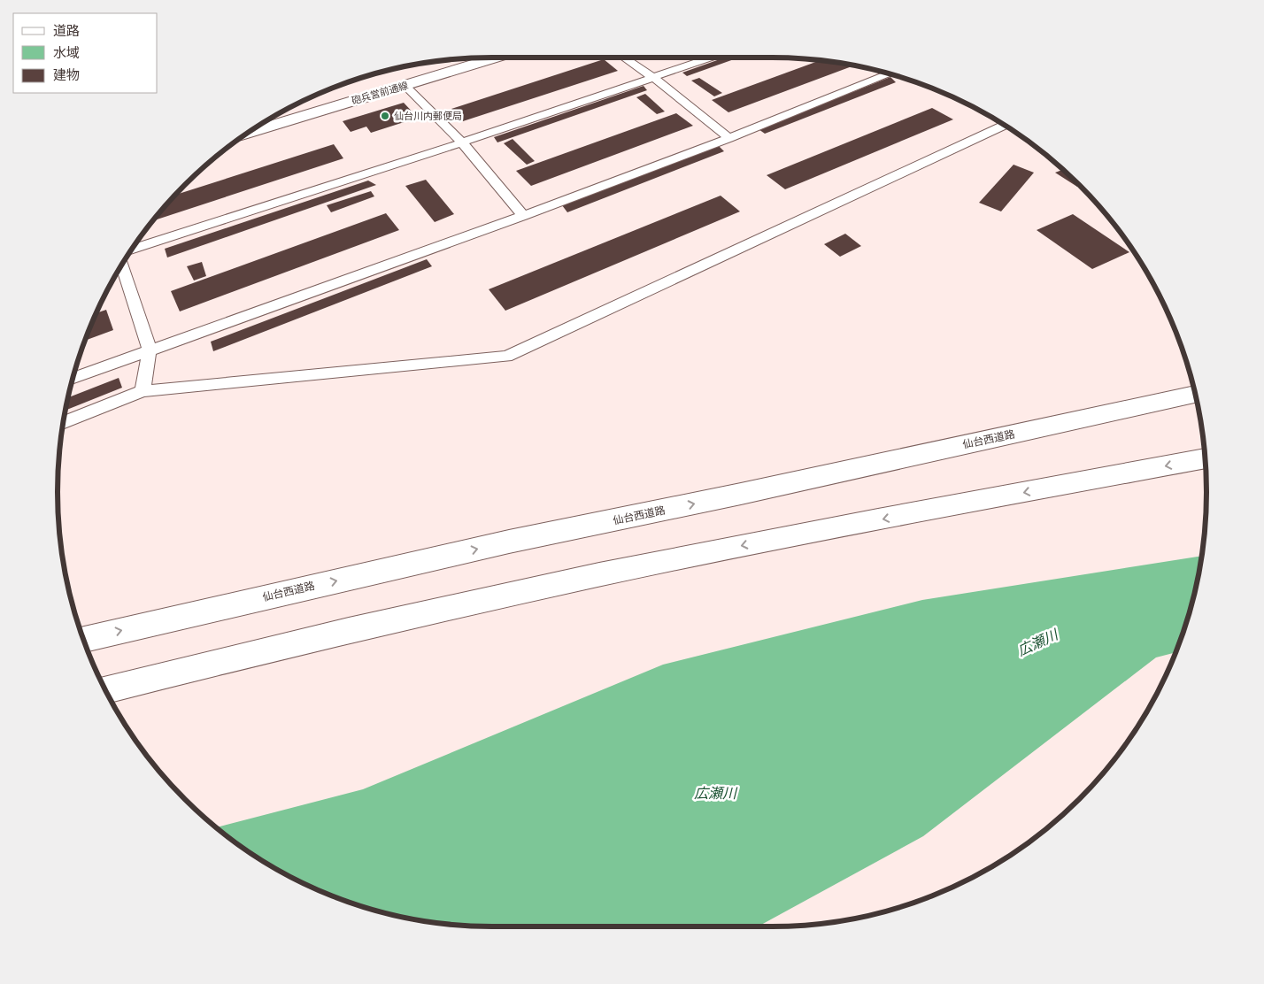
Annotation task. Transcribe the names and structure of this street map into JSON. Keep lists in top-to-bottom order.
{
  "streets": {
    "main road": ["砲兵営前通線", "仙台西道路"]
  },
  "water": ["広瀬川"],
  "places": ["仙台川内郵便局"],
  "legend": ["道路", "水域", "建物"]
}
